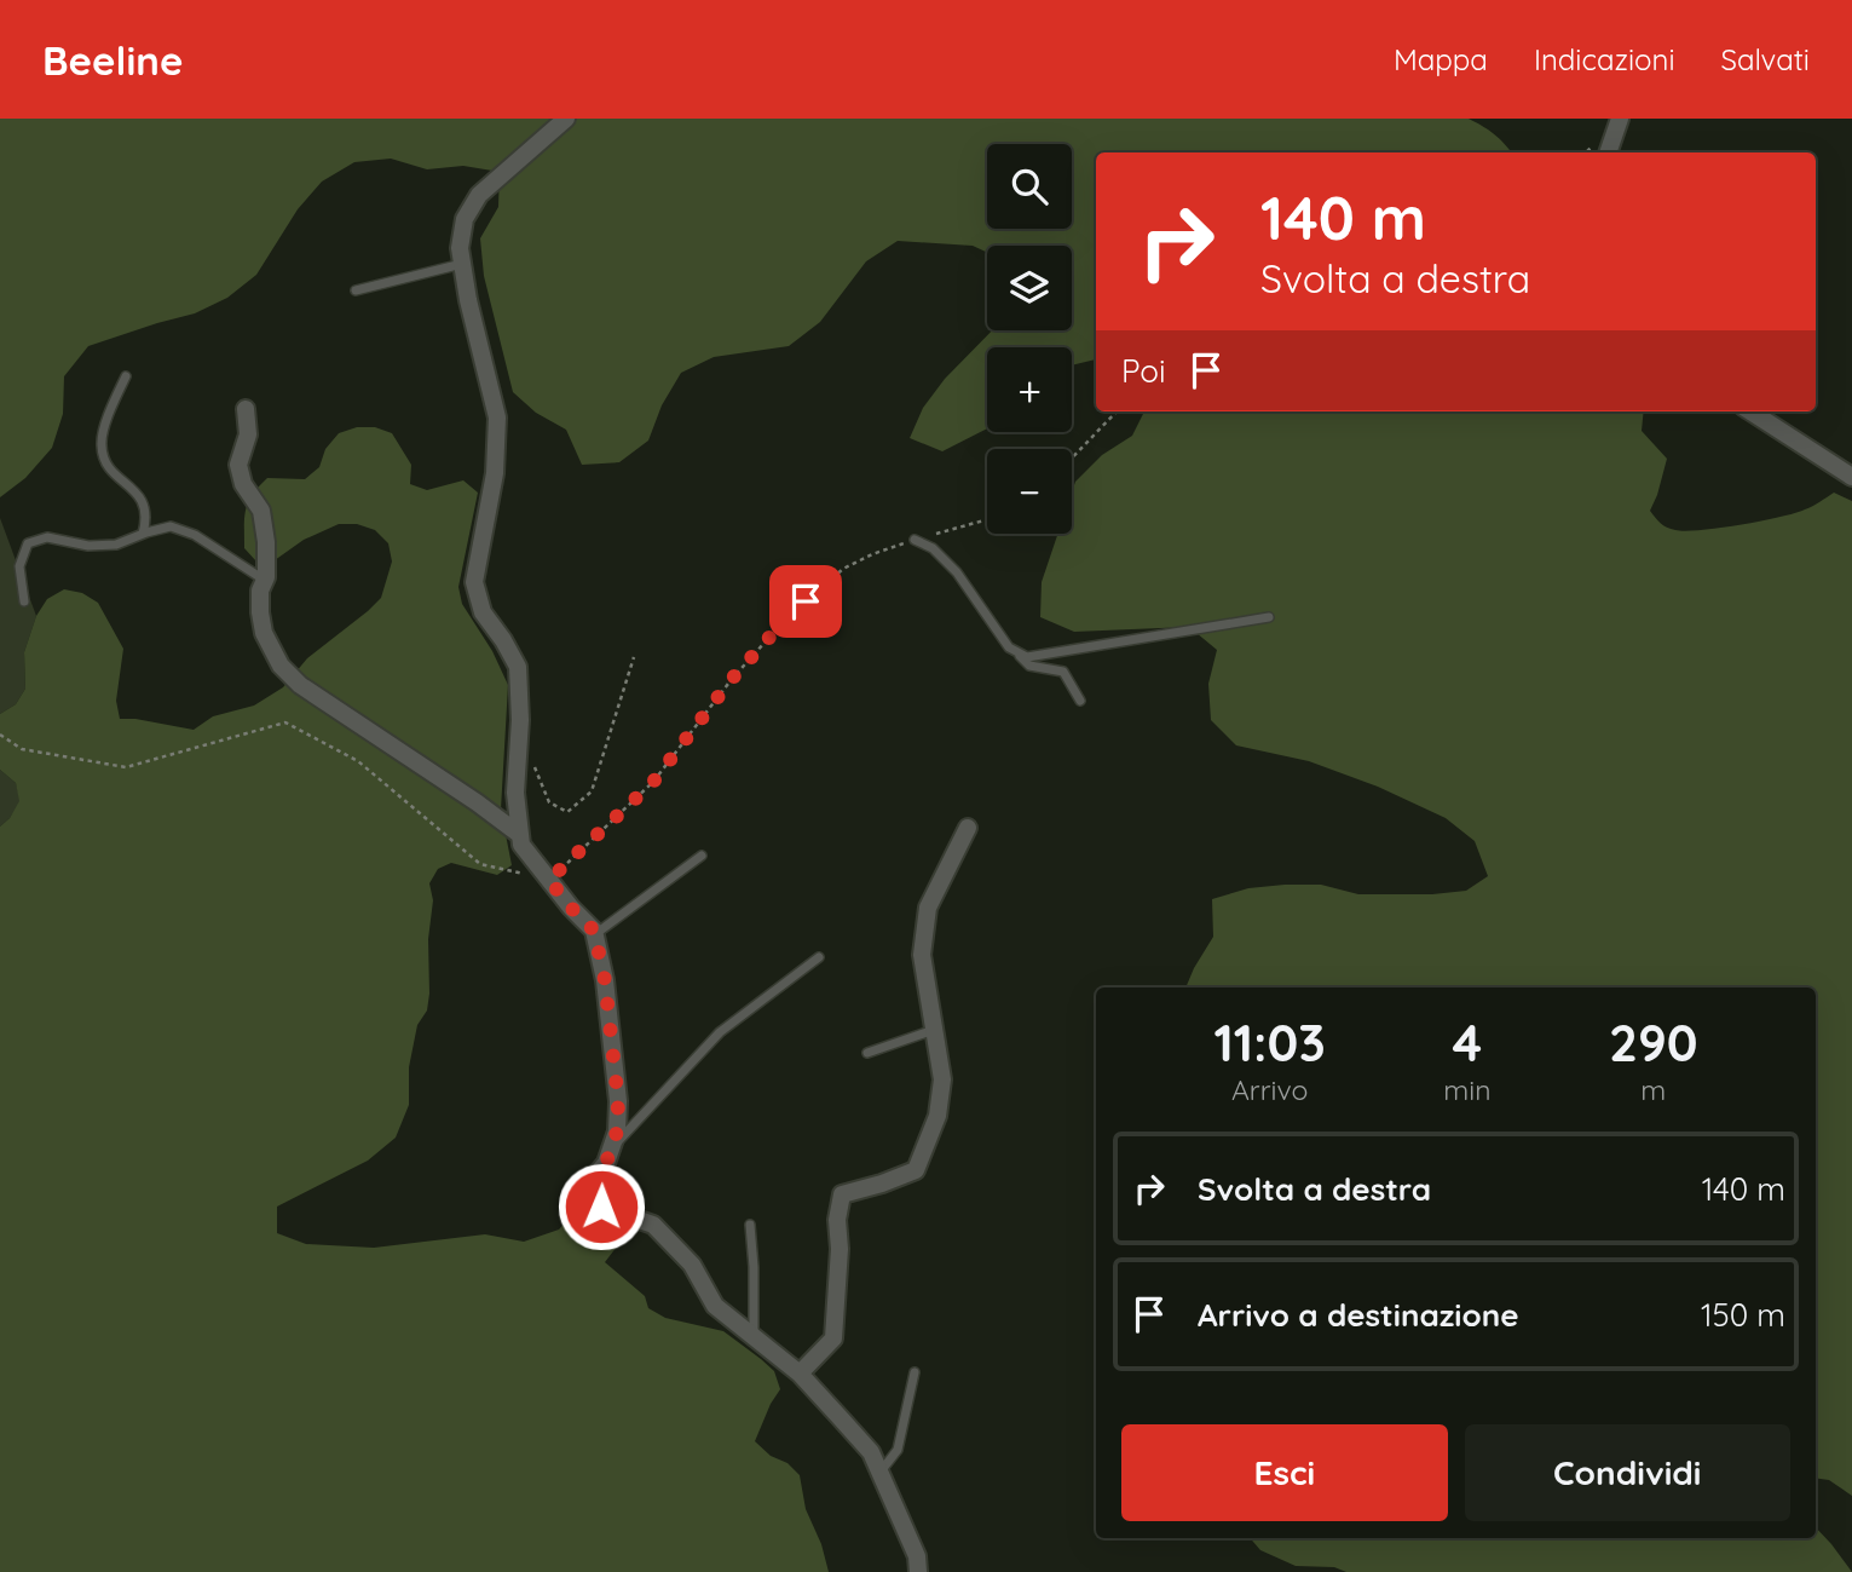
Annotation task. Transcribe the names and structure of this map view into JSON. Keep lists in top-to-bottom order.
{
  "page": {
    "header": "Beeline",
    "nav": ["Mappa", "Indicazioni", "Salvati"],
    "map_buttons": ["+", "−"],
    "turn": ["140 m", "Svolta a destra"],
    "then": "Poi",
    "eta": [
      "11:03",
      "Arrivo",
      "4",
      "min",
      "290",
      "m"
    ],
    "list": [
      {
        "name": "Svolta a destra",
        "value": "140 m"
      },
      {
        "name": "Arrivo a destinazione",
        "value": "150 m"
      }
    ],
    "buttons": ["Esci", "Condividi"]
  }
}
